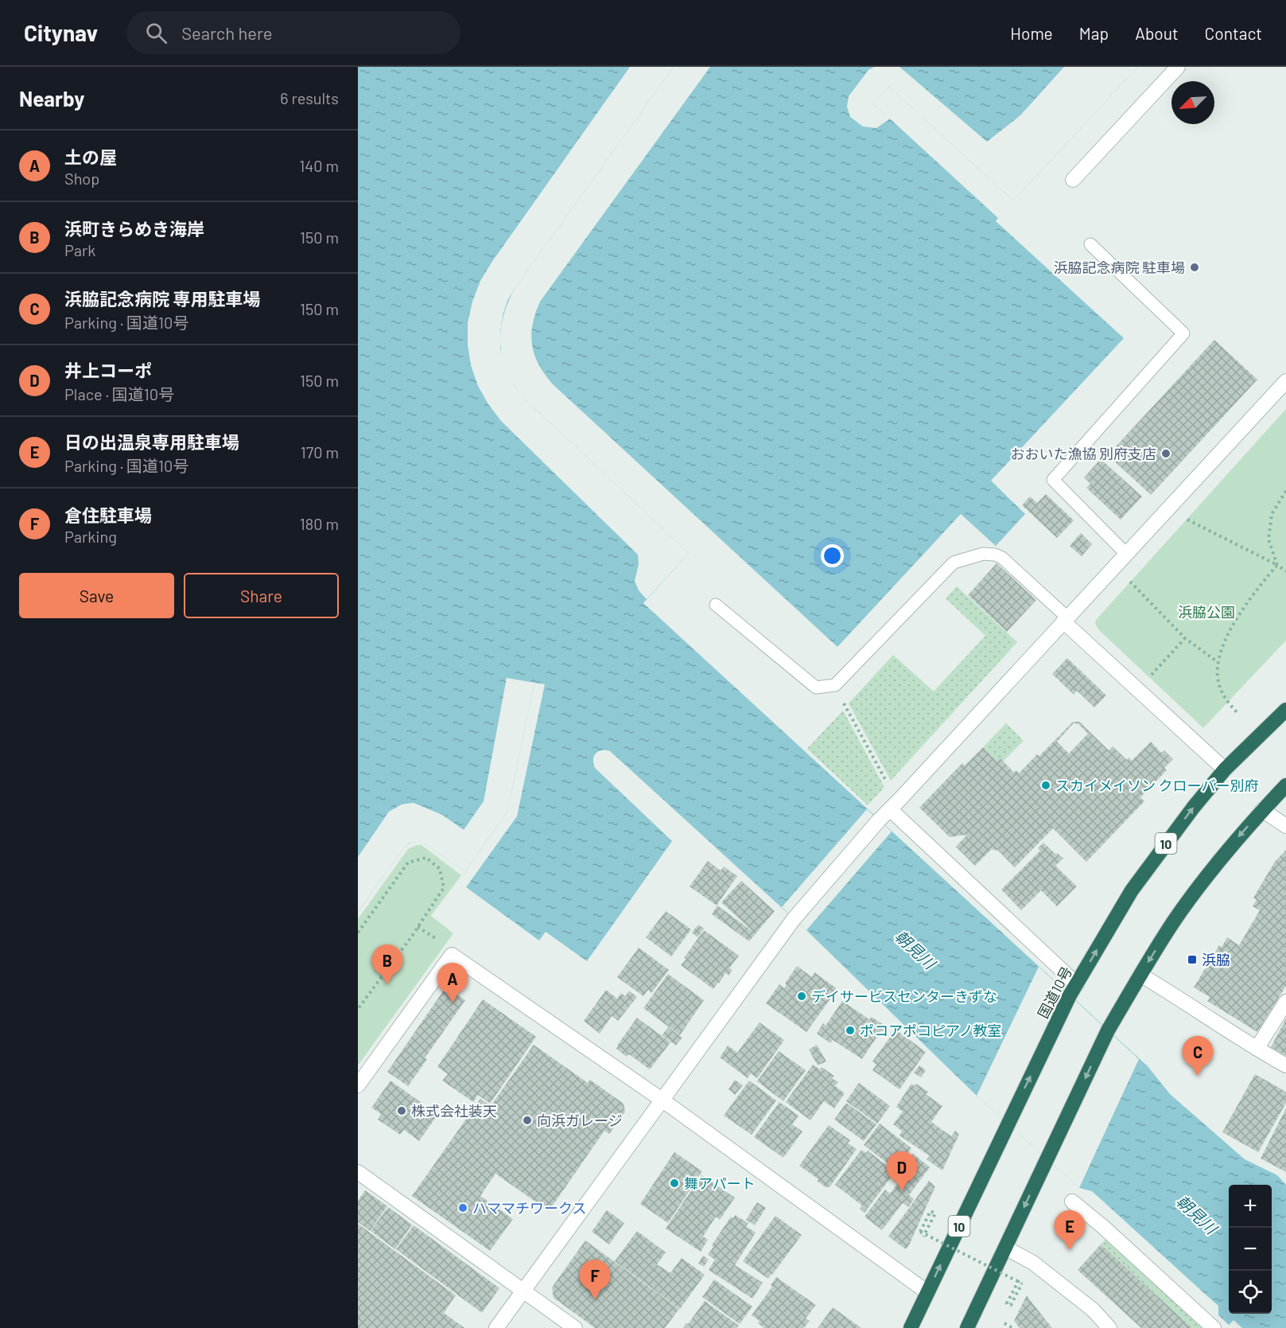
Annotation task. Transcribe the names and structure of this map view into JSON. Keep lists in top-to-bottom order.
{
  "streets": {
    "highway": ["10", "国道10号"]
  },
  "water": ["朝見川"],
  "parks": ["浜脇公園"],
  "places": {
    "other": [
      "浜脇記念病院 駐車場",
      "おおいた漁協 別府支店",
      "スカイメイソン クローバー別府",
      "デイサービスセンターきずな",
      "ポコアポコピアノ教室",
      "株式会社装天",
      "向浜ガレージ",
      "舞アパート",
      "ハママチワークス"
    ],
    "transit": ["浜脇"]
  },
  "north": "bottom left",
  "page": {
    "header": "Citynav",
    "search": "Search here",
    "nav": [
      "Home",
      "Map",
      "About",
      "Contact"
    ],
    "heading": ["Nearby", "6 results"],
    "list": [
      {
        "mark": "A",
        "name": "土の屋",
        "note": "Shop",
        "value": "140 m"
      },
      {
        "mark": "B",
        "name": "浜町きらめき海岸",
        "note": "Park",
        "value": "150 m"
      },
      {
        "mark": "C",
        "name": "浜脇記念病院 専用駐車場",
        "note": "Parking · 国道10号",
        "value": "150 m"
      },
      {
        "mark": "D",
        "name": "井上コーポ",
        "note": "Place · 国道10号",
        "value": "150 m"
      },
      {
        "mark": "E",
        "name": "日の出温泉専用駐車場",
        "note": "Parking · 国道10号",
        "value": "170 m"
      },
      {
        "mark": "F",
        "name": "倉住駐車場",
        "note": "Parking",
        "value": "180 m"
      }
    ],
    "buttons": ["Save", "Share"],
    "pins": [
      "B",
      "A",
      "C",
      "D",
      "E",
      "F"
    ],
    "map_buttons": ["+", "−"]
  }
}
